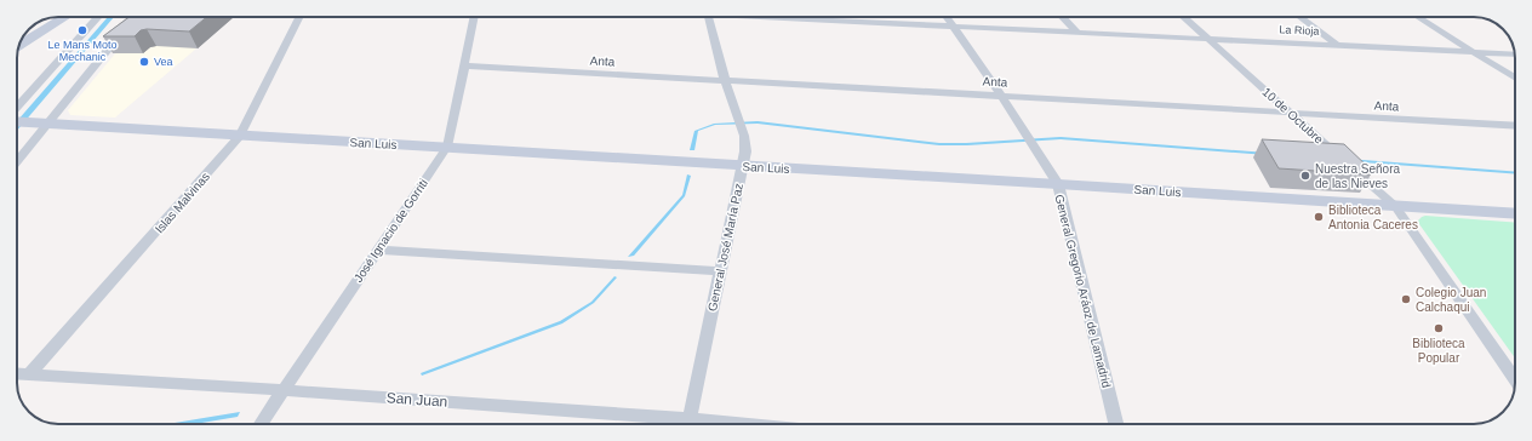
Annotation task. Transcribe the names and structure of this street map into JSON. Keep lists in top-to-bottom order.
{
  "streets": {
    "street": [
      "La Rioja",
      "Anta",
      "10 de Octubre",
      "San Luis",
      "Islas Malvinas",
      "José Ignacio de Gorriti",
      "General José María Paz",
      "General Gregorio Aráoz de Lamadrid",
      "San Juan"
    ]
  },
  "crossings": [
    ["La Rioja", "10 de Octubre"],
    ["La Rioja", "General Gregorio Aráoz de Lamadrid"],
    ["Anta", "10 de Octubre"],
    ["Anta", "José Ignacio de Gorriti"],
    ["Anta", "General José María Paz"],
    ["Anta", "General Gregorio Aráoz de Lamadrid"],
    ["10 de Octubre", "San Luis"],
    ["San Luis", "Islas Malvinas"],
    ["San Luis", "José Ignacio de Gorriti"],
    ["San Luis", "General José María Paz"],
    ["San Luis", "General Gregorio Aráoz de Lamadrid"],
    ["Islas Malvinas", "San Juan"],
    ["José Ignacio de Gorriti", "San Juan"]
  ],
  "places": [
    "Le Mans Moto Mechanic",
    "Vea",
    "Nuestra Señora de las Nieves",
    "Biblioteca Antonia Caceres",
    "Colegio Juan Calchaqui",
    "Biblioteca Popular"
  ]
}
